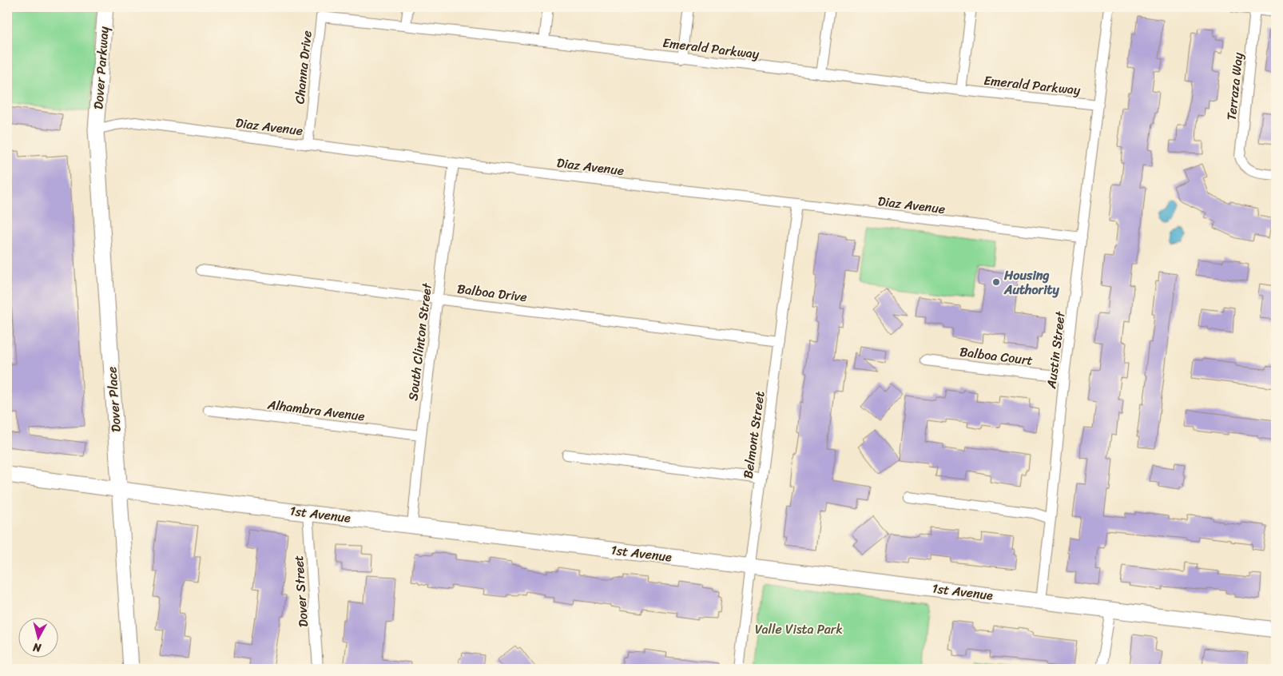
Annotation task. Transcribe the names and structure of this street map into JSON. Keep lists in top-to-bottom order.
{
  "streets": {
    "street": [
      "Emerald Parkway",
      "Channa Drive",
      "Dover Parkway",
      "Terraza Way",
      "Diaz Avenue",
      "Balboa Drive",
      "South Clinton Street",
      "Austin Street",
      "Balboa Court",
      "Dover Place",
      "Alhambra Avenue",
      "Belmont Street",
      "1st Avenue",
      "Dover Street"
    ]
  },
  "crossings": [
    ["Emerald Parkway", "Channa Drive"],
    ["Emerald Parkway", "Austin Street"],
    ["Channa Drive", "Diaz Avenue"],
    ["Dover Parkway", "Diaz Avenue"],
    ["Dover Parkway", "Dover Place"],
    ["Diaz Avenue", "South Clinton Street"],
    ["Diaz Avenue", "Austin Street"],
    ["Diaz Avenue", "Dover Place"],
    ["Diaz Avenue", "Belmont Street"],
    ["Balboa Drive", "South Clinton Street"],
    ["Balboa Drive", "Belmont Street"],
    ["South Clinton Street", "Alhambra Avenue"],
    ["South Clinton Street", "1st Avenue"],
    ["Austin Street", "Balboa Court"],
    ["Austin Street", "1st Avenue"],
    ["Dover Place", "1st Avenue"],
    ["Belmont Street", "1st Avenue"],
    ["1st Avenue", "Dover Street"]
  ],
  "parks": ["Valle Vista Park"],
  "places": ["Housing Authority"],
  "north": "bottom"
}
